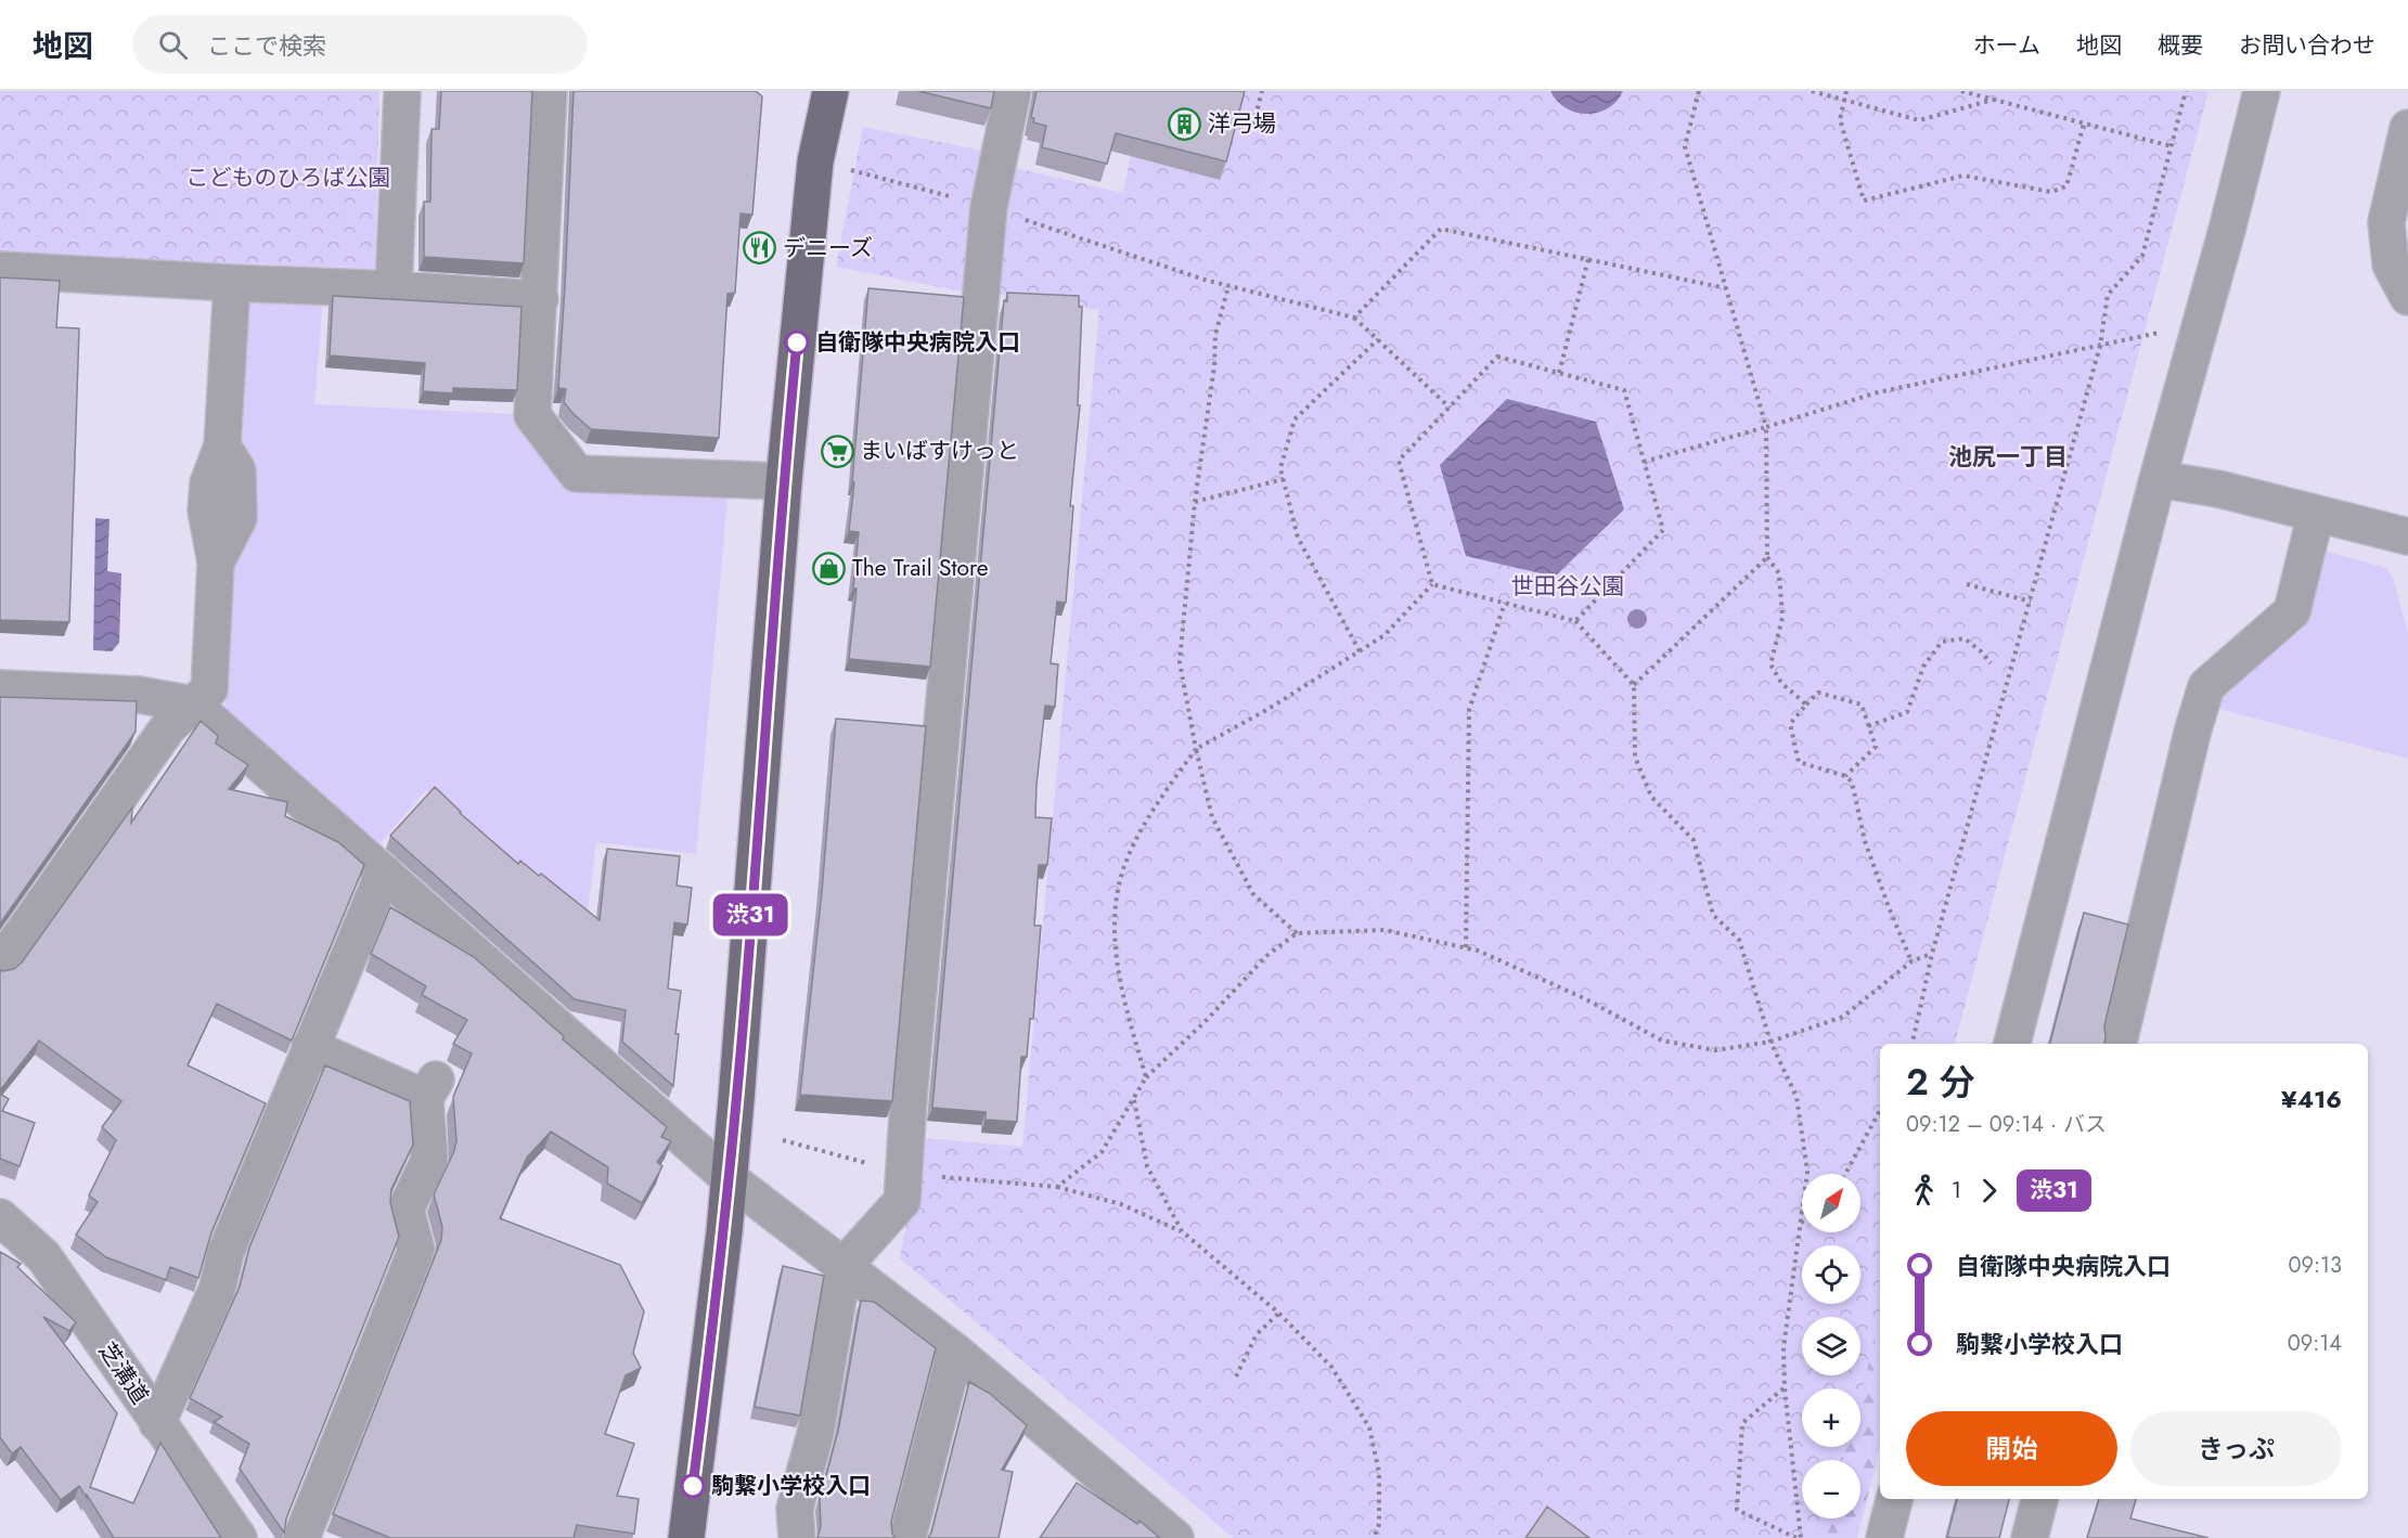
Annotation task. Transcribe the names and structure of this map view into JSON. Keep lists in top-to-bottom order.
{
  "streets": {
    "street": ["芝溝道"]
  },
  "districts": ["池尻一丁目"],
  "parks": ["こどものひろば公園", "世田谷公園"],
  "places": {
    "building": ["洋弓場"],
    "restaurant": ["デニーズ"],
    "other": ["自衛隊中央病院入口", "駒繋小学校入口"],
    "supermarket": ["まいばすけっと"],
    "shop": ["The Trail Store"]
  },
  "lines": ["bus line 渋31"],
  "north": "top right",
  "page": {
    "header": "地図",
    "search": "ここで検索",
    "nav": [
      "ホーム",
      "地図",
      "概要",
      "お問い合わせ"
    ],
    "on_map": "渋31",
    "heading": ["2 分", "09:12 – 09:14 · バス", "¥416"],
    "legs": ["1", "渋31"],
    "map_buttons": ["+", "−"],
    "list": [
      {
        "name": "自衛隊中央病院入口",
        "value": "09:13"
      },
      {
        "name": "駒繋小学校入口",
        "value": "09:14"
      }
    ],
    "buttons": ["開始", "きっぷ"]
  }
}
